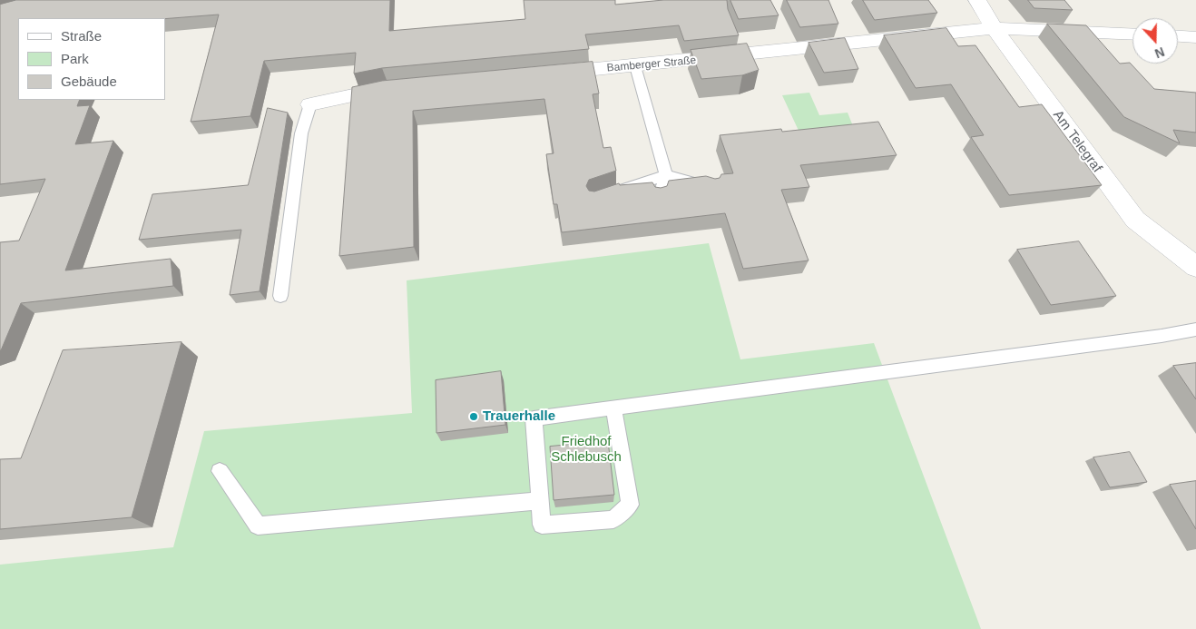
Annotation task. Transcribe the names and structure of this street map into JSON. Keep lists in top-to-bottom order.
{
  "streets": {
    "street": ["Bamberger Straße", "Am Telegraf"]
  },
  "crossings": [
    ["Bamberger Straße", "Am Telegraf"]
  ],
  "parks": ["Friedhof Schlebusch"],
  "places": ["Trauerhalle"],
  "legend": ["Straße", "Park", "Gebäude"],
  "north": "bottom"
}
